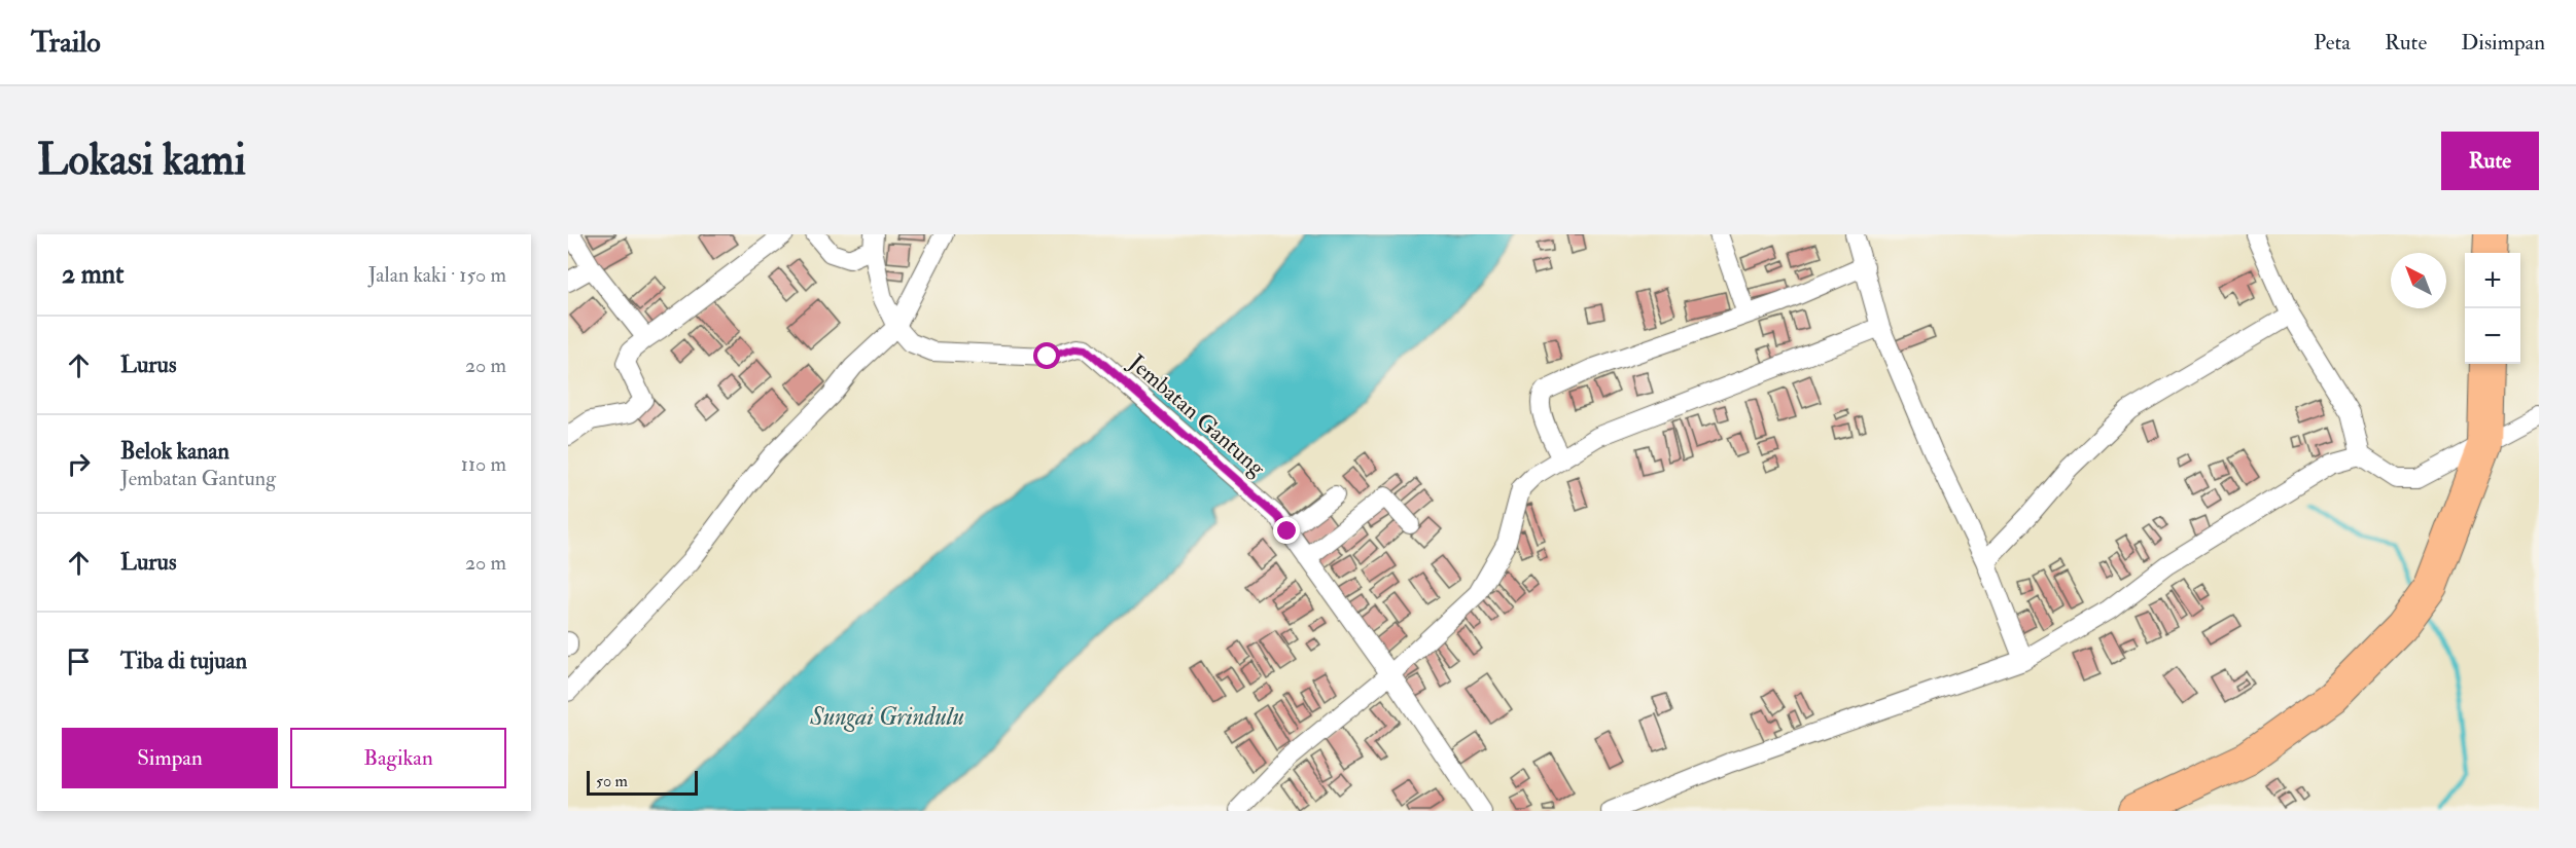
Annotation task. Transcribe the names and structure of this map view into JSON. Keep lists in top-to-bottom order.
{
  "streets": {
    "street": ["Jembatan Gantung"]
  },
  "water": ["Sungai Grindulu"],
  "scale_bar": "50 m",
  "north": "top left",
  "page": {
    "header": "Trailo",
    "nav": ["Peta", "Rute", "Disimpan"],
    "buttons": [
      "Rute",
      ["Simpan", "Bagikan"]
    ],
    "title": "Lokasi kami",
    "heading": ["2 mnt", "Jalan kaki · 150 m"],
    "map_buttons": ["+", "−"],
    "list": [
      ["Lurus", "20 m"],
      ["Belok kanan", "Jembatan Gantung", "110 m"],
      ["Lurus", "20 m"],
      "Tiba di tujuan"
    ],
    "scale": "50 m"
  }
}
